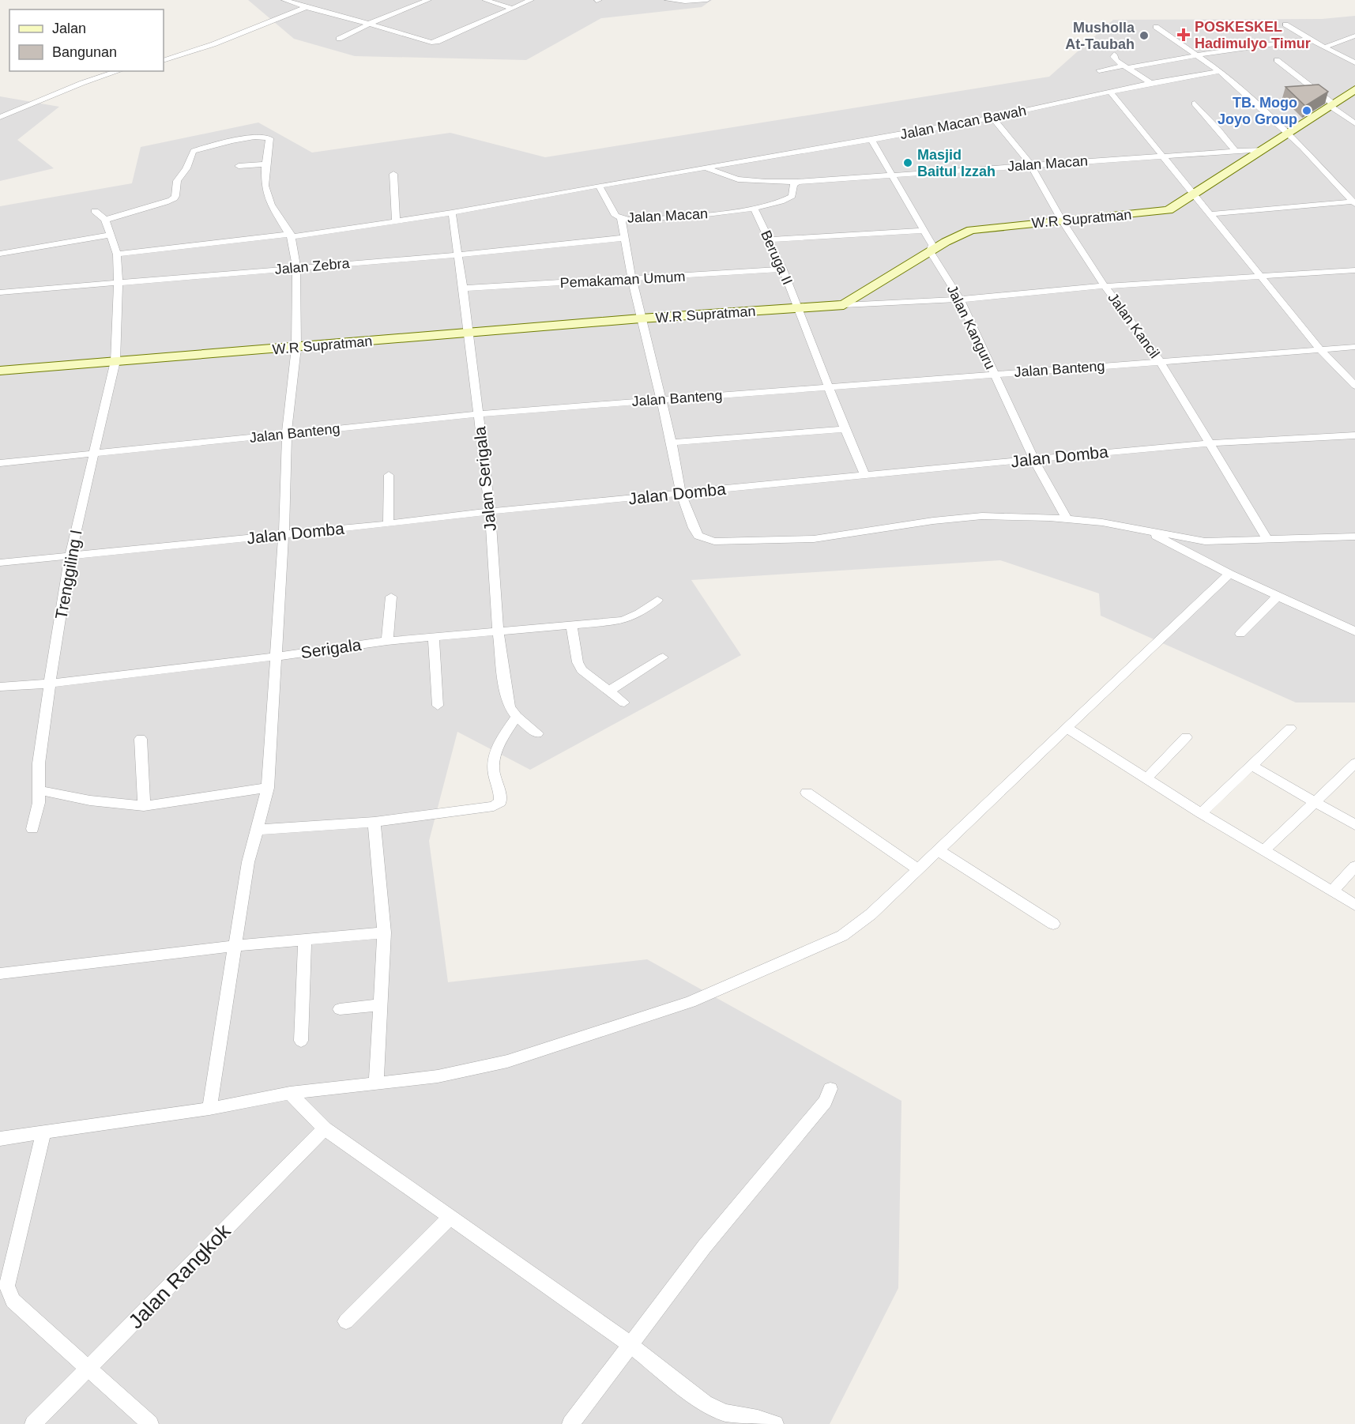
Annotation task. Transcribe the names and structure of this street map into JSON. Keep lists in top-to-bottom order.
{
  "streets": {
    "street": [
      "Jalan Macan Bawah",
      "Jalan Macan",
      "W.R Supratman",
      "Beruga II",
      "Jalan Zebra",
      "Pemakaman Umum",
      "Jalan Kancil",
      "Jalan Kanguru",
      "Jalan Banteng",
      "Jalan Domba",
      "Jalan Serigala",
      "Trenggiling I",
      "Serigala",
      "Jalan Rangkok"
    ]
  },
  "crossings": [
    ["Jalan Macan Bawah", "Jalan Macan"],
    ["Jalan Macan Bawah", "Jalan Kancil"],
    ["Jalan Macan Bawah", "Jalan Kanguru"],
    ["Jalan Macan Bawah", "Jalan Serigala"],
    ["Jalan Macan Bawah", "Trenggiling I"],
    ["Jalan Macan", "W.R Supratman"],
    ["Jalan Macan", "Beruga II"],
    ["Jalan Macan", "Jalan Kancil"],
    ["Jalan Macan", "Jalan Kanguru"],
    ["W.R Supratman", "Beruga II"],
    ["W.R Supratman", "Jalan Kancil"],
    ["W.R Supratman", "Jalan Kanguru"],
    ["W.R Supratman", "Jalan Serigala"],
    ["W.R Supratman", "Trenggiling I"],
    ["Beruga II", "Pemakaman Umum"],
    ["Beruga II", "Jalan Banteng"],
    ["Beruga II", "Jalan Domba"],
    ["Jalan Zebra", "Jalan Serigala"],
    ["Jalan Zebra", "Trenggiling I"],
    ["Pemakaman Umum", "Jalan Serigala"],
    ["Jalan Kancil", "Jalan Banteng"],
    ["Jalan Kancil", "Jalan Domba"],
    ["Jalan Kanguru", "Jalan Banteng"],
    ["Jalan Kanguru", "Jalan Domba"],
    ["Jalan Banteng", "Jalan Serigala"],
    ["Jalan Banteng", "Trenggiling I"],
    ["Jalan Domba", "Jalan Serigala"],
    ["Jalan Domba", "Trenggiling I"],
    ["Jalan Serigala", "Serigala"],
    ["Trenggiling I", "Serigala"]
  ],
  "places": {
    "health": ["POSKESKEL Hadimulyo Timur"],
    "other": ["Musholla At-Taubah", "TB. Mogo Joyo Group", "Masjid Baitul Izzah"]
  },
  "legend": ["Jalan", "Bangunan"]
}
